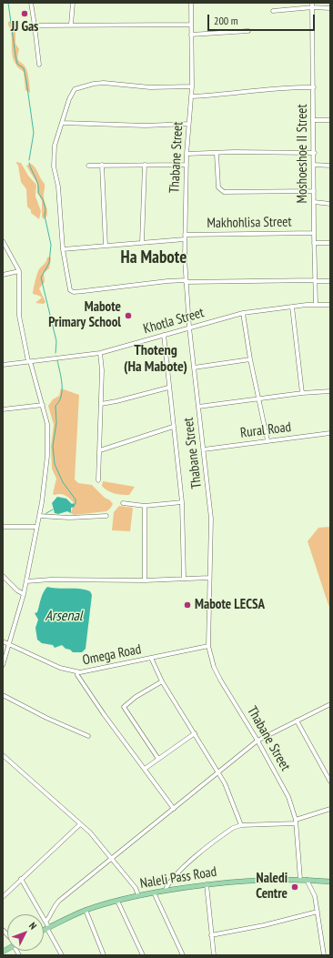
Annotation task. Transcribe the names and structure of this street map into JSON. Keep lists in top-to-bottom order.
{
  "streets": {
    "main road": ["Naleli Pass Road"],
    "street": [
      "Moshoeshoe II Street",
      "Thabane Street",
      "Makhohlisa Street",
      "Khotla Street",
      "Rural Road",
      "Omega Road"
    ]
  },
  "crossings": [
    ["Moshoeshoe II Street", "Makhohlisa Street"],
    ["Moshoeshoe II Street", "Khotla Street"],
    ["Thabane Street", "Makhohlisa Street"],
    ["Thabane Street", "Khotla Street"],
    ["Thabane Street", "Rural Road"],
    ["Thabane Street", "Omega Road"],
    ["Thabane Street", "Naleli Pass Road"]
  ],
  "districts": ["Ha Mabote", "Thoteng (Ha Mabote)"],
  "water": ["Arsenal"],
  "places": [
    "JJ Gas",
    "Mabote Primary School",
    "Mabote LECSA",
    "Naledi Centre"
  ],
  "scale_bar": "200 m",
  "north": "top right"
}
